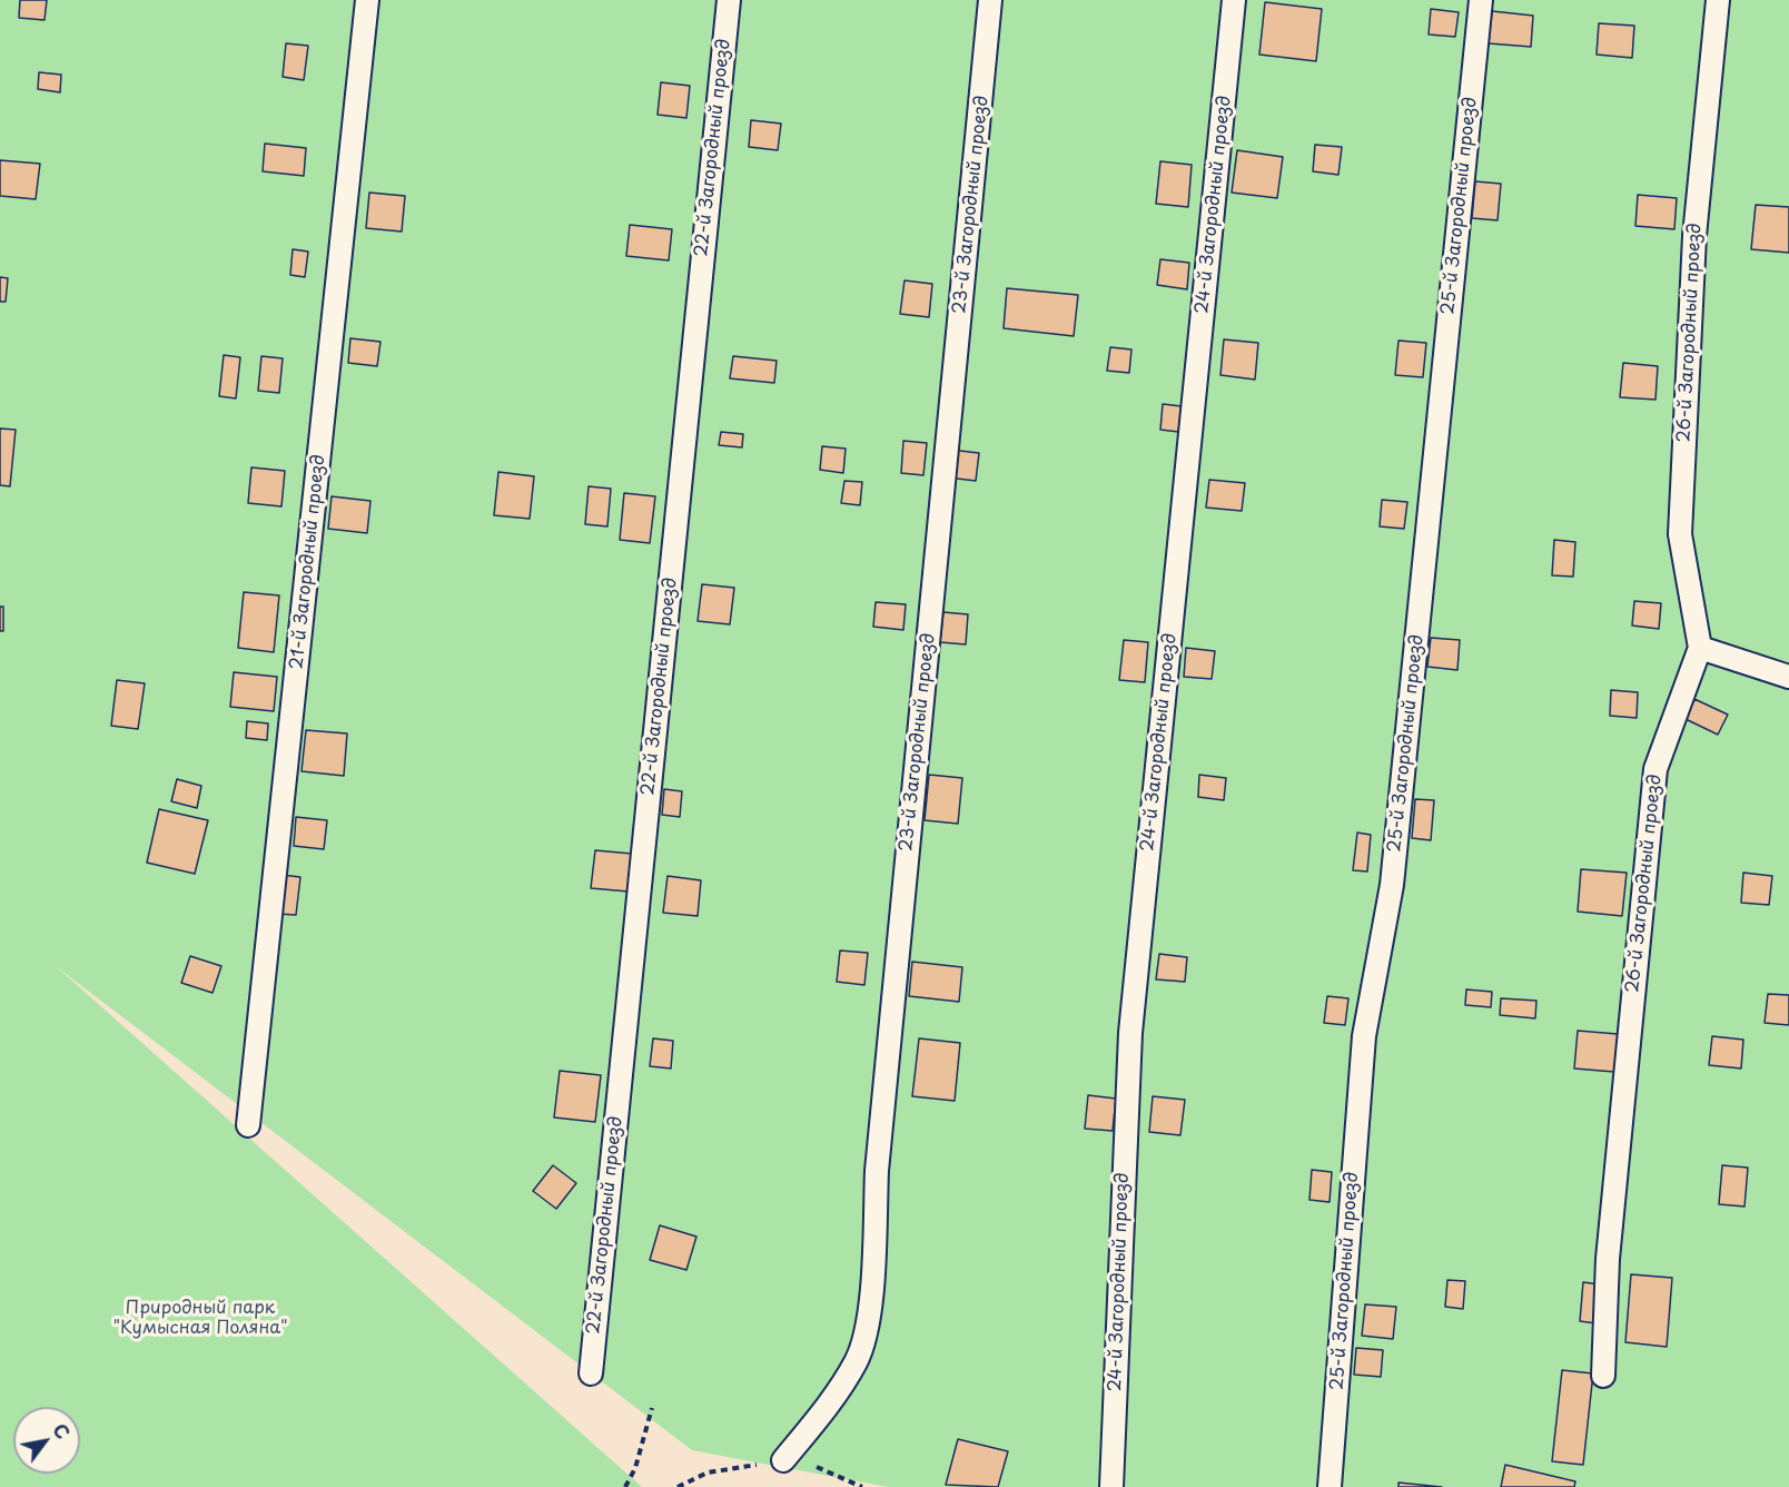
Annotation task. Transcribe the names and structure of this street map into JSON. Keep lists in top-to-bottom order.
{
  "streets": {
    "lane": [
      "22-й Загородный проезд",
      "23-й Загородный проезд",
      "24-й Загородный проезд",
      "25-й Загородный проезд",
      "26-й Загородный проезд",
      "21-й Загородный проезд"
    ]
  },
  "parks": ["Природный парк \"Кумысная Поляна\""],
  "north": "top right"
}
